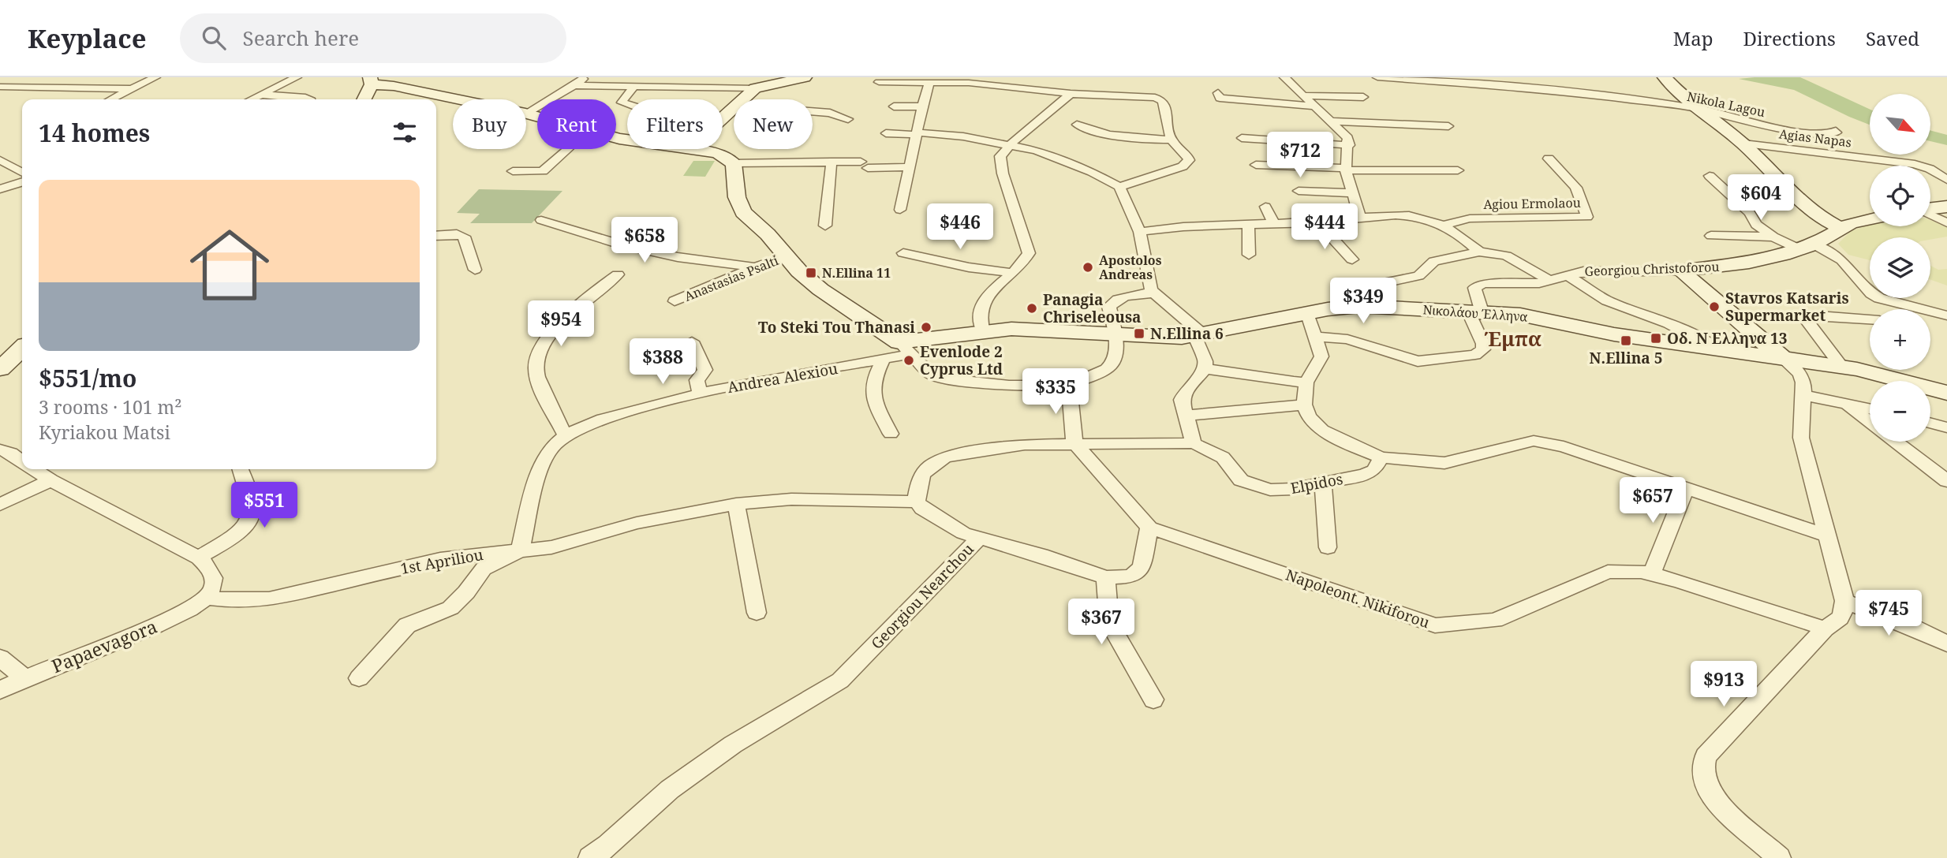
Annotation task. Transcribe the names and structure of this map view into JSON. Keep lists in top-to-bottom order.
{
  "streets": {
    "street": [
      "Nikola Lagou",
      "Agias Napas",
      "Agiou Ermolaou",
      "Georgiou Christoforou",
      "Anastasias Psalti",
      "Νικολάου Έλληνα",
      "Andrea Alexiou",
      "Elpidos",
      "1st Apriliou",
      "Georgiou Nearchou",
      "Napoleont. Nikiforou",
      "Papaevagora"
    ]
  },
  "crossings": [
    ["Georgiou Christoforou", "Νικολάου Έλληνα"],
    ["Νικολάου Έλληνα", "Andrea Alexiou"],
    ["Andrea Alexiou", "1st Apriliou"],
    ["1st Apriliou", "Georgiou Nearchou"],
    ["1st Apriliou", "Papaevagora"]
  ],
  "districts": ["Έμπα"],
  "places": {
    "other": [
      "Apostolos Andreas",
      "Stavros Katsaris Supermarket",
      "Panagia Chriseleousa",
      "To Steki Tou Thanasi",
      "Evenlode 2 Cyprus Ltd"
    ],
    "transit": [
      "N.Ellina 11",
      "N.Ellina 6",
      "Οδ. Ν Ελληνα 13",
      "N.Ellina 5"
    ]
  },
  "north": "bottom right",
  "page": {
    "header": "Keyplace",
    "search": "Search here",
    "nav": ["Map", "Directions", "Saved"],
    "map_buttons": ["+", "−"],
    "chip": [
      "Buy",
      "Rent",
      "Filters",
      "New"
    ],
    "heading": "14 homes",
    "price": [
      "$712",
      "$604",
      "$446",
      "$444",
      "$658",
      "$349",
      "$954",
      "$388",
      "$335",
      "$657",
      "$551",
      "$745",
      "$367",
      "$913"
    ],
    "list": [
      {
        "name": "$551/mo",
        "note": "3 rooms · 101 m² · Kyriakou Matsi"
      }
    ]
  }
}
